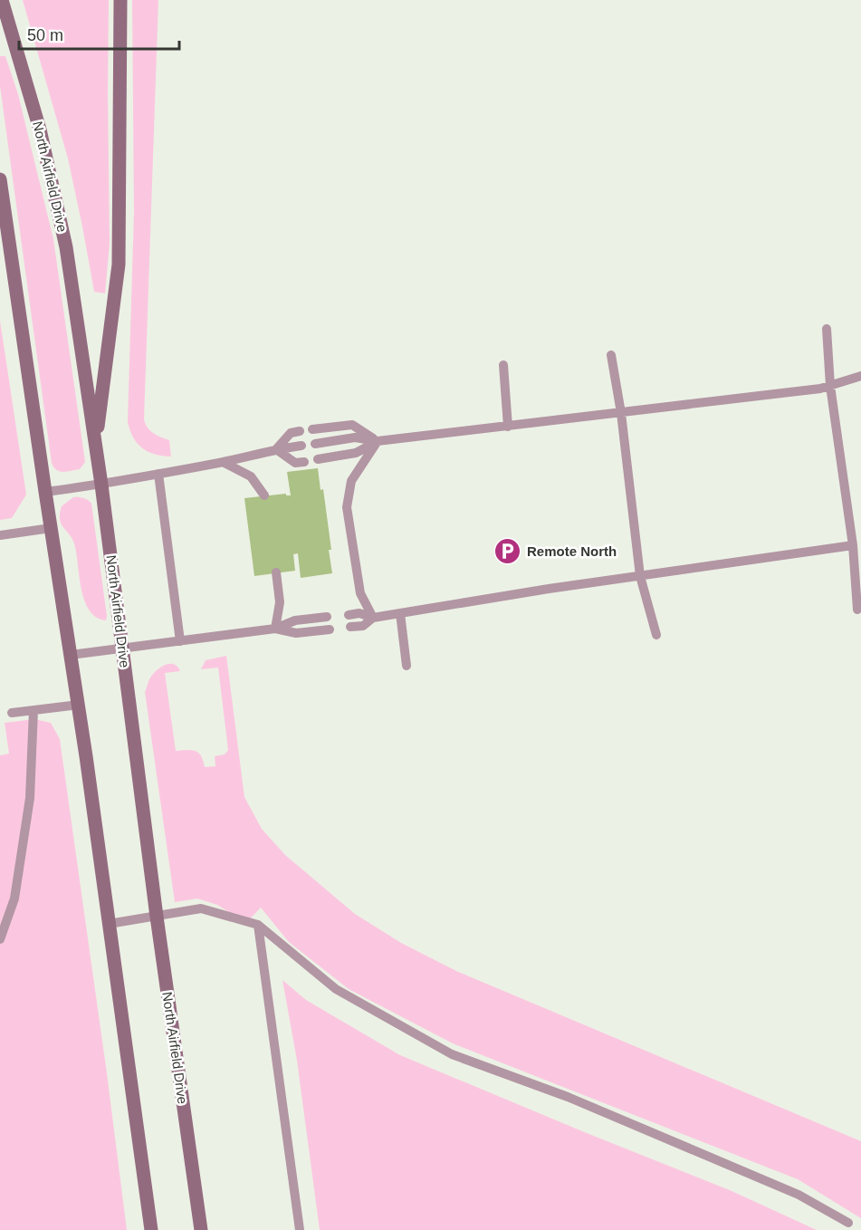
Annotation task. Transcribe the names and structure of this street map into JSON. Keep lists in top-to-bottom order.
{
  "streets": {
    "main road": ["North Airfield Drive"]
  },
  "places": {
    "parking": ["Remote North"]
  },
  "scale_bar": "50 m"
}
